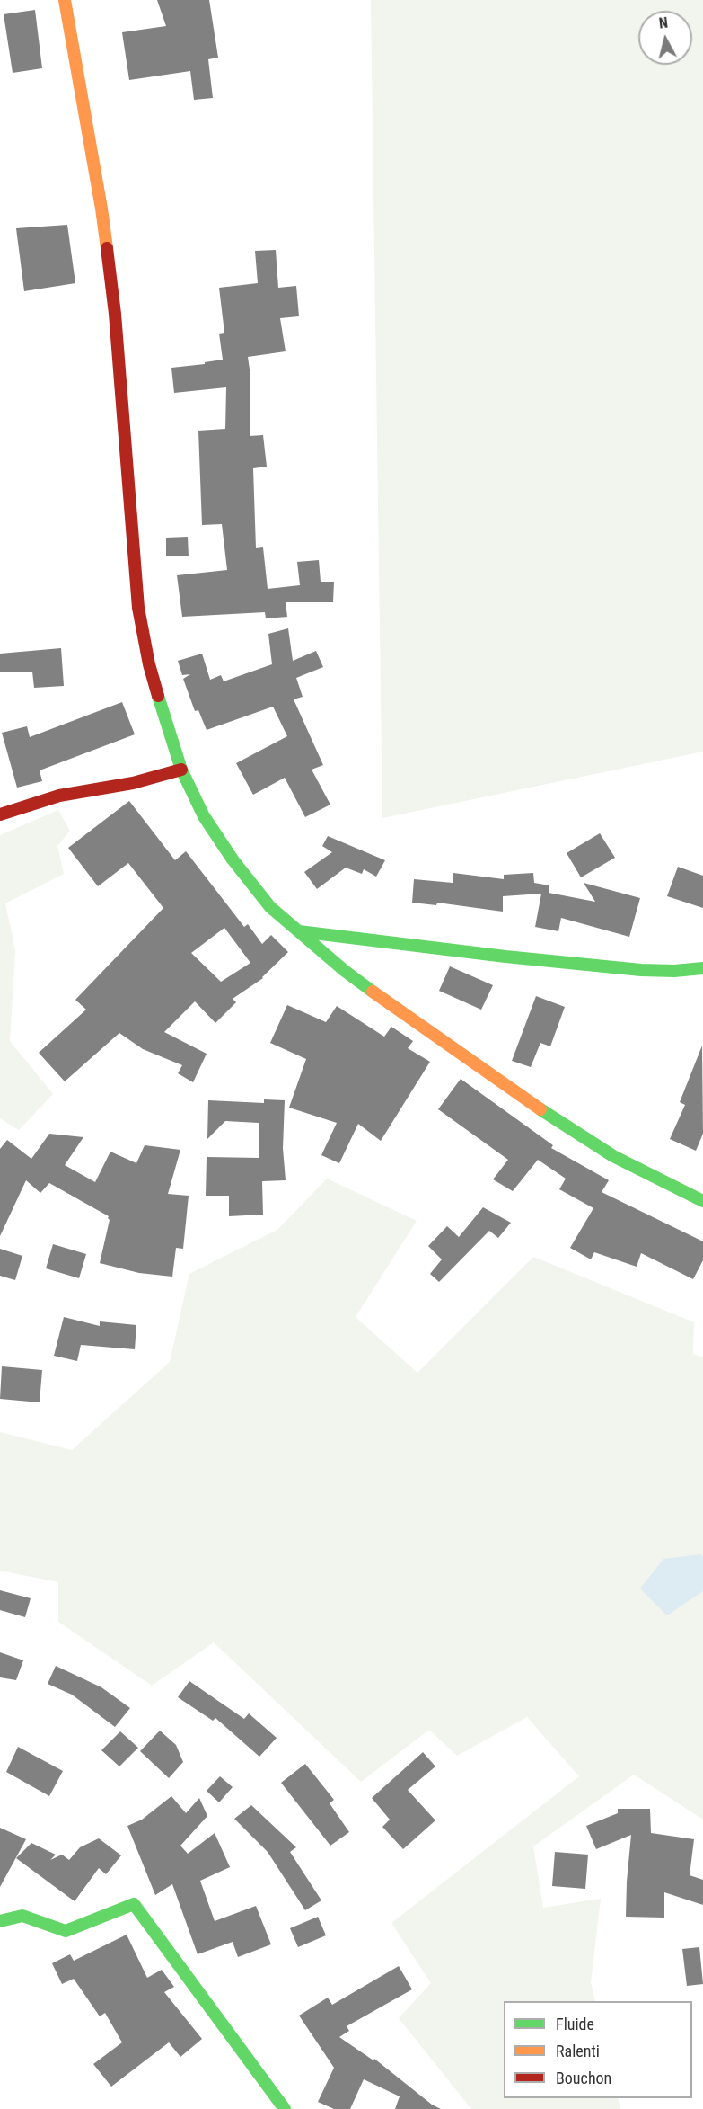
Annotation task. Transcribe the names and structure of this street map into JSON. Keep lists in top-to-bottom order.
{
  "legend": ["Fluide", "Ralenti", "Bouchon"],
  "north": "top"
}
